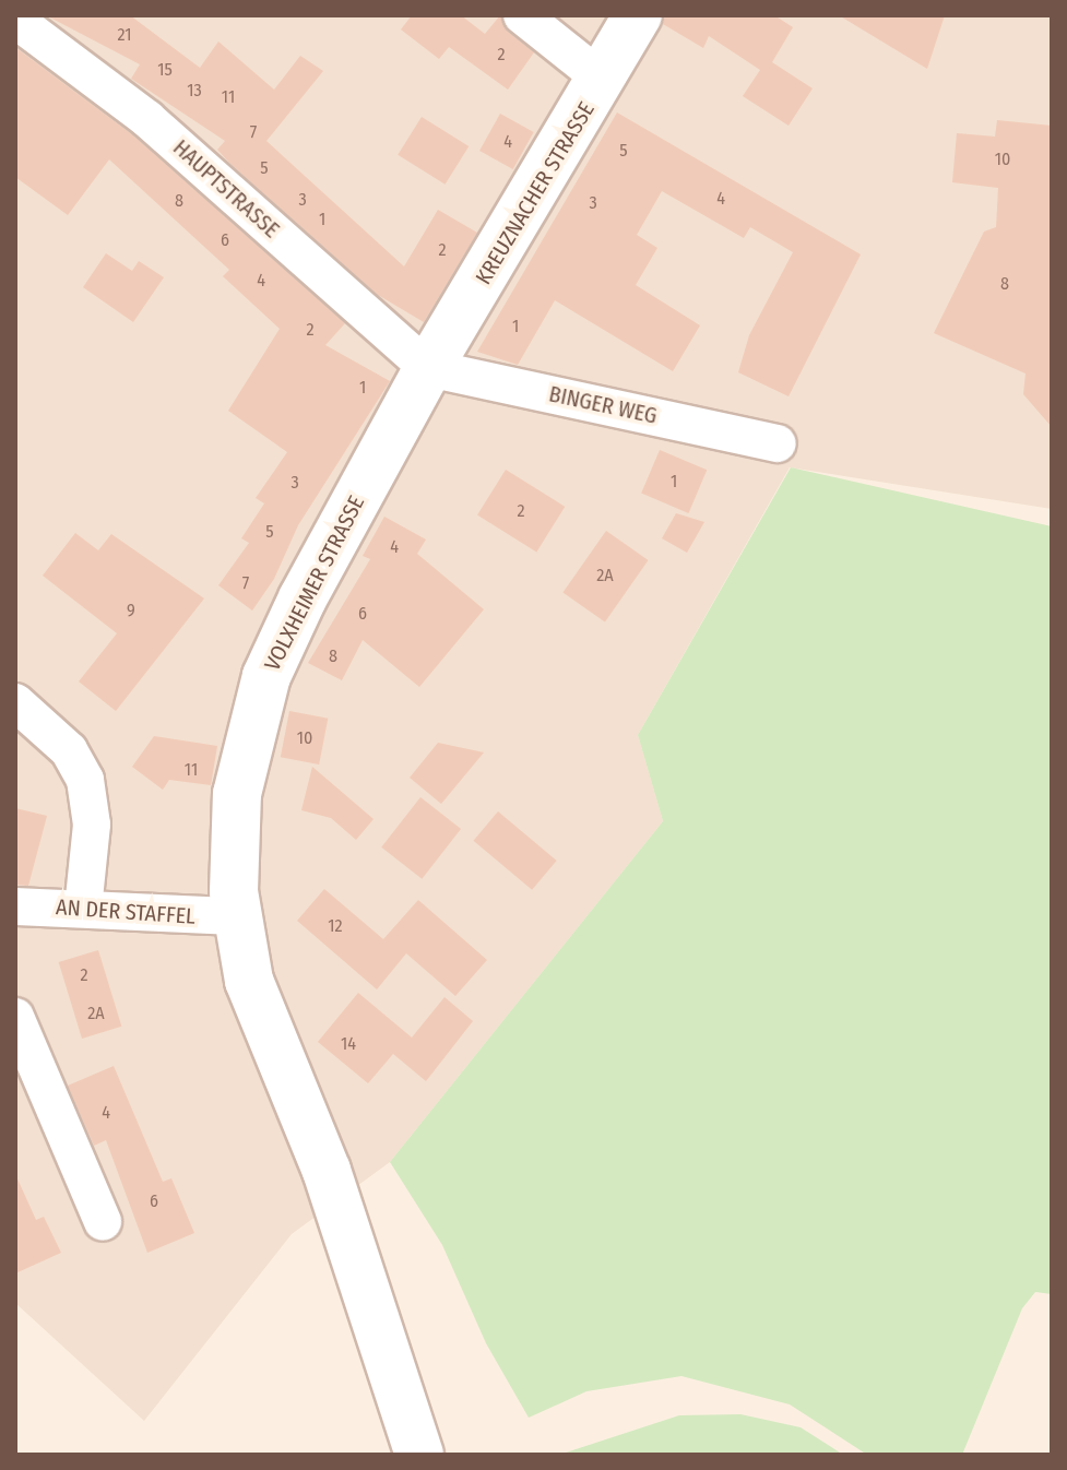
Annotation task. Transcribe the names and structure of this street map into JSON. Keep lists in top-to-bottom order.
{
  "streets": {
    "main road": ["KREUZNACHER STRASSE", "VOLXHEIMER STRASSE"],
    "street": ["HAUPTSTRASSE", "BINGER WEG", "AN DER STAFFEL"]
  },
  "crossings": [
    ["HAUPTSTRASSE", "KREUZNACHER STRASSE"],
    ["HAUPTSTRASSE", "BINGER WEG"],
    ["HAUPTSTRASSE", "VOLXHEIMER STRASSE"],
    ["KREUZNACHER STRASSE", "BINGER WEG"],
    ["KREUZNACHER STRASSE", "VOLXHEIMER STRASSE"],
    ["BINGER WEG", "VOLXHEIMER STRASSE"],
    ["VOLXHEIMER STRASSE", "AN DER STAFFEL"]
  ],
  "house_numbers": [
    "21",
    "2",
    "15",
    "13",
    "11",
    "7",
    "4",
    "5",
    "10",
    "5",
    "4",
    "3",
    "8",
    "3",
    "1",
    "6",
    "2",
    "4",
    "8",
    "1",
    "2",
    "1",
    "1",
    "3",
    "2",
    "5",
    "4",
    "2A",
    "7",
    "9",
    "6",
    "8",
    "10",
    "11",
    "12",
    "2",
    "2A",
    "14",
    "4",
    "6"
  ]
}
